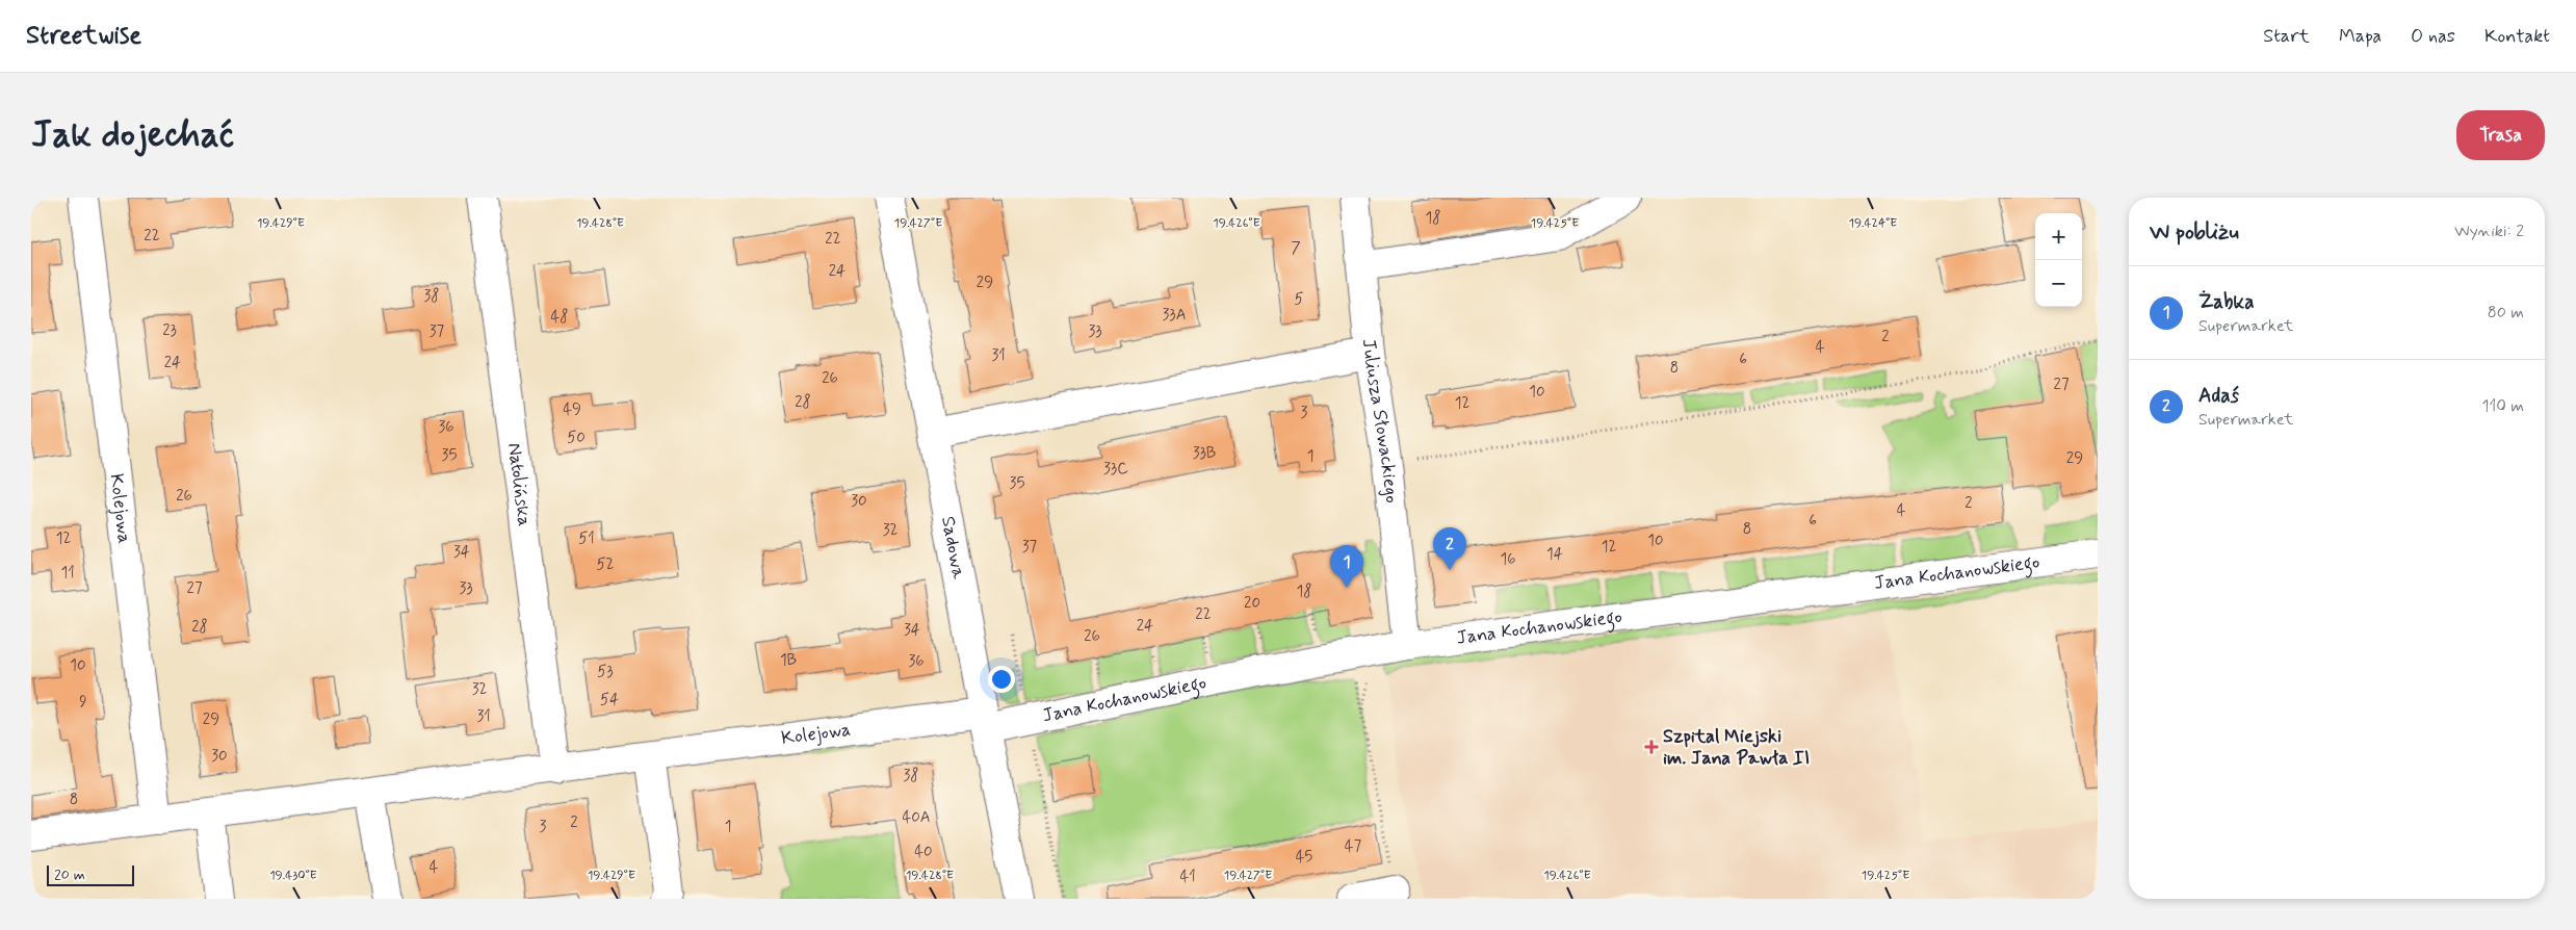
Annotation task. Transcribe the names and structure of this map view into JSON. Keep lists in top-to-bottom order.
{
  "streets": {
    "street": [
      "Juliusza Słowackiego",
      "Natolińska",
      "Kolejowa",
      "Sadowa",
      "Jana Kochanowskiego"
    ]
  },
  "crossings": [
    ["Juliusza Słowackiego", "Jana Kochanowskiego"],
    ["Natolińska", "Kolejowa"],
    ["Kolejowa", "Sadowa"],
    ["Kolejowa", "Jana Kochanowskiego"],
    ["Sadowa", "Jana Kochanowskiego"]
  ],
  "places": {
    "health": ["Szpital Miejski im. Jana Pawła II"]
  },
  "house_numbers": [
    "18",
    "22",
    "22",
    "7",
    "24",
    "29",
    "38",
    "5",
    "33A",
    "48",
    "23",
    "37",
    "33",
    "2",
    "4",
    "31",
    "6",
    "24",
    "8",
    "26",
    "27",
    "10",
    "28",
    "12",
    "49",
    "3",
    "36",
    "50",
    "33B",
    "35",
    "1",
    "29",
    "33C",
    "35",
    "26",
    "30",
    "2",
    "4",
    "6",
    "8",
    "32",
    "12",
    "51",
    "10",
    "37",
    "12",
    "34",
    "14",
    "16",
    "52",
    "11",
    "27",
    "33",
    "18",
    "20",
    "22",
    "24",
    "28",
    "34",
    "26",
    "1B",
    "36",
    "10",
    "53",
    "32",
    "54",
    "9",
    "31",
    "29",
    "30",
    "38",
    "8",
    "40A",
    "2",
    "3",
    "1",
    "47",
    "40",
    "45",
    "4",
    "41"
  ],
  "scale_bar": "20 m",
  "page": {
    "header": "Streetwise",
    "nav": [
      "Start",
      "Mapa",
      "O nas",
      "Kontakt"
    ],
    "buttons": "Trasa",
    "title": "Jak dojechać",
    "heading": ["W pobliżu", "Wyniki: 2"],
    "map_buttons": ["+", "−"],
    "list": [
      {
        "mark": "1",
        "name": "Żabka",
        "note": "Supermarket",
        "value": "80 m"
      },
      {
        "mark": "2",
        "name": "Adaś",
        "note": "Supermarket",
        "value": "110 m"
      }
    ],
    "pins": ["2", "1"],
    "scale": "20 m"
  },
  "coordinates": [
    "19.429°E",
    "19.428°E",
    "19.427°E",
    "19.424°E",
    "19.426°E",
    "19.425°E",
    "19.430°E"
  ]
}
